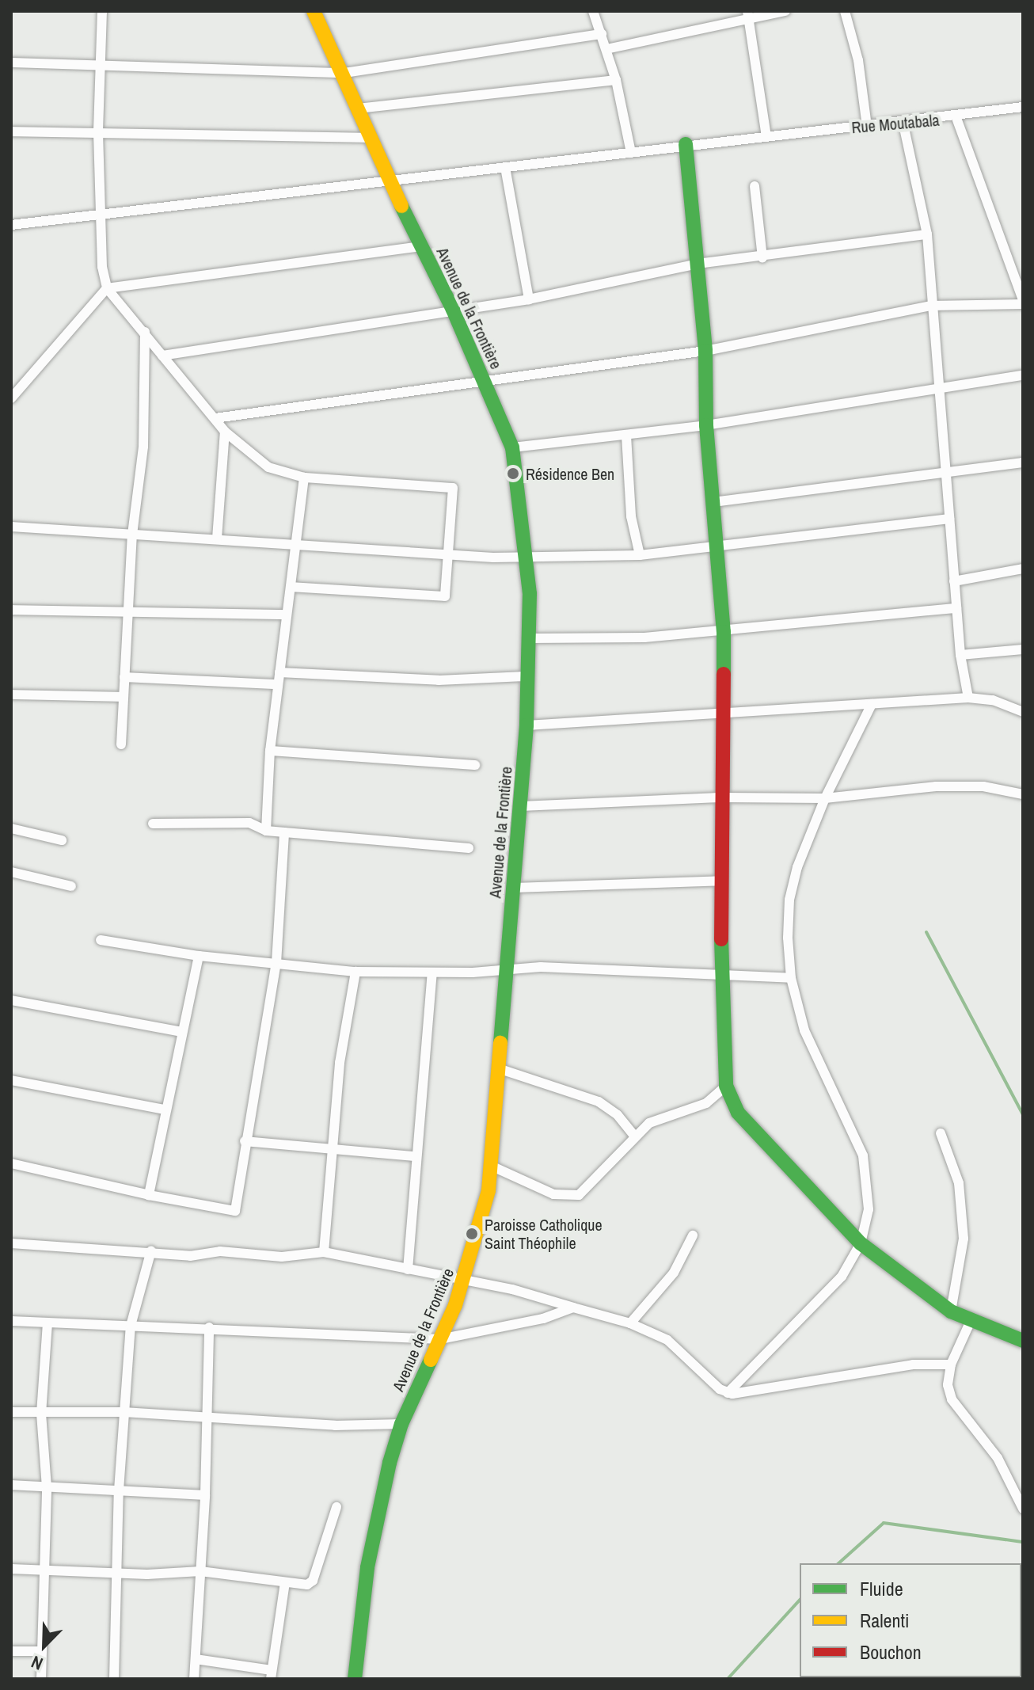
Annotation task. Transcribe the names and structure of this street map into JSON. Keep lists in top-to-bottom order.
{
  "streets": {
    "street": ["Rue Moutabala", "Avenue de la Frontière"]
  },
  "crossings": [
    ["Rue Moutabala", "Avenue de la Frontière"]
  ],
  "places": ["Résidence Ben", "Paroisse Catholique Saint Théophile"],
  "legend": ["Fluide", "Ralenti", "Bouchon"],
  "north": "bottom left"
}
